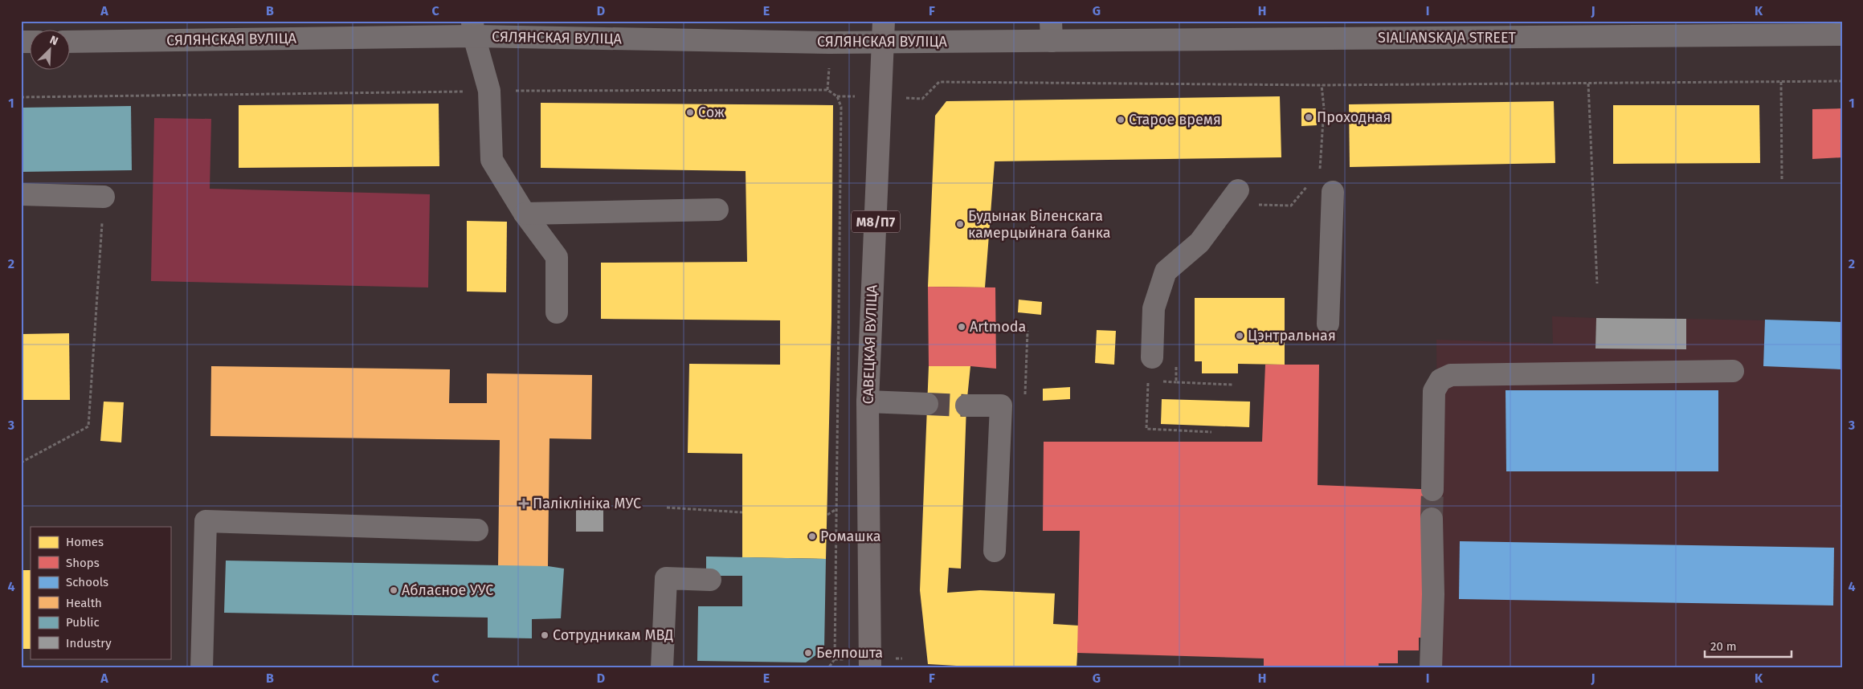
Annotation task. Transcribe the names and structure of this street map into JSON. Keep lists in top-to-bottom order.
{
  "streets": {
    "main road": ["М8/П7", "САВЕЦКАЯ ВУЛІЦА"],
    "street": ["СЯЛЯНСКАЯ ВУЛІЦА", "SIALIANSKAJA STREET"]
  },
  "crossings": [
    ["СЯЛЯНСКАЯ ВУЛІЦА", "SIALIANSKAJA STREET"],
    ["СЯЛЯНСКАЯ ВУЛІЦА", "САВЕЦКАЯ ВУЛІЦА"]
  ],
  "places": {
    "other": [
      "Сож",
      "Проходная",
      "Старое время",
      "Будынак Віленскага камерцыйнага банка",
      "Artmoda",
      "Цэнтральная",
      "Ромашка",
      "Абласное УУС",
      "Сотрудникам МВД",
      "Белпошта"
    ],
    "health": ["Паліклініка МУС"]
  },
  "legend": [
    "Homes",
    "Shops",
    "Schools",
    "Health",
    "Public",
    "Industry"
  ],
  "scale_bar": "20 m",
  "north": "top right",
  "grid": {
    "columns": [
      "A",
      "B",
      "C",
      "D",
      "E",
      "F",
      "G",
      "H",
      "I",
      "J",
      "K"
    ],
    "rows": [
      "1",
      "2",
      "3",
      "4"
    ]
  }
}
